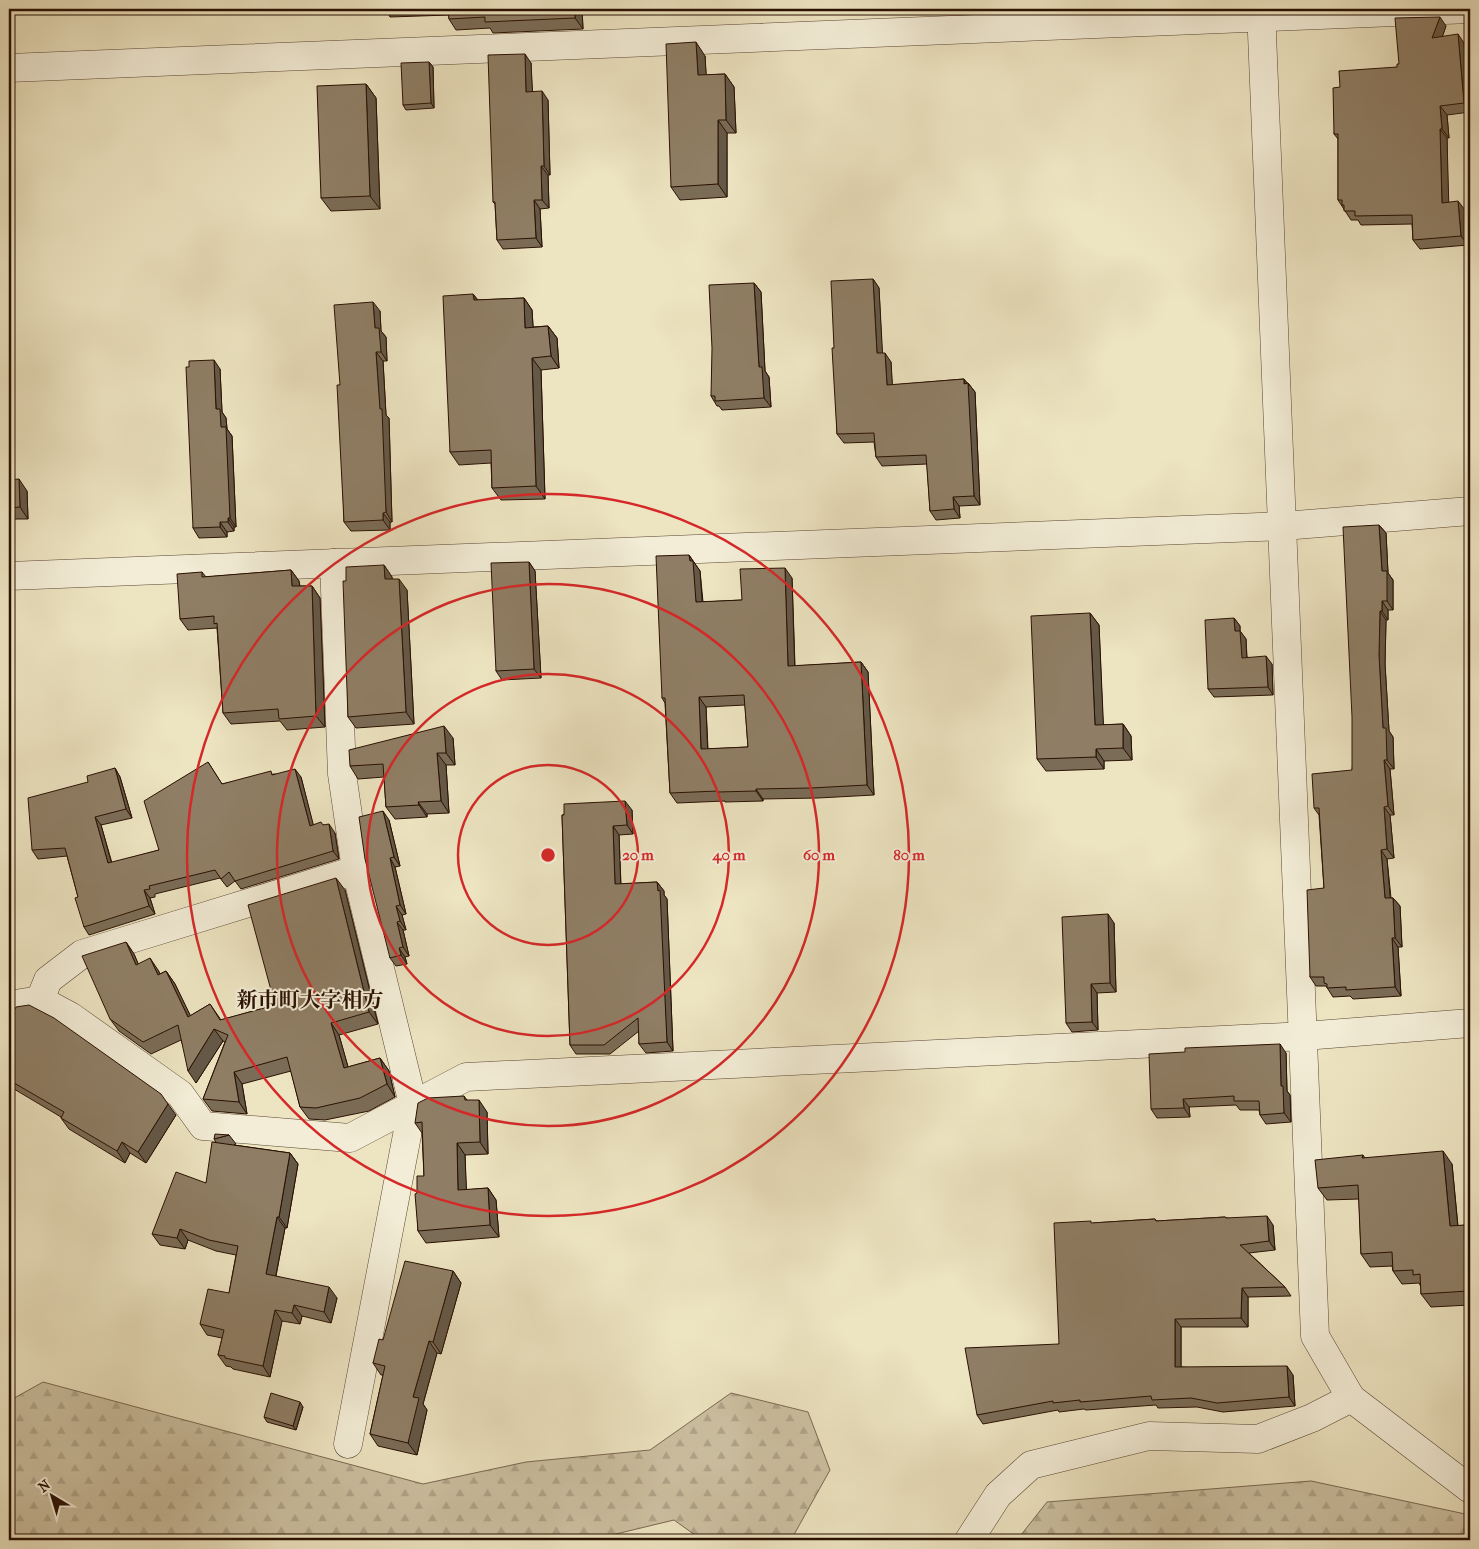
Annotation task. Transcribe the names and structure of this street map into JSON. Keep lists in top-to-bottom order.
{
  "districts": ["新市町大字相方"],
  "north": "top left",
  "rings": [
    "20 m",
    "40 m",
    "60 m",
    "80 m"
  ]
}
